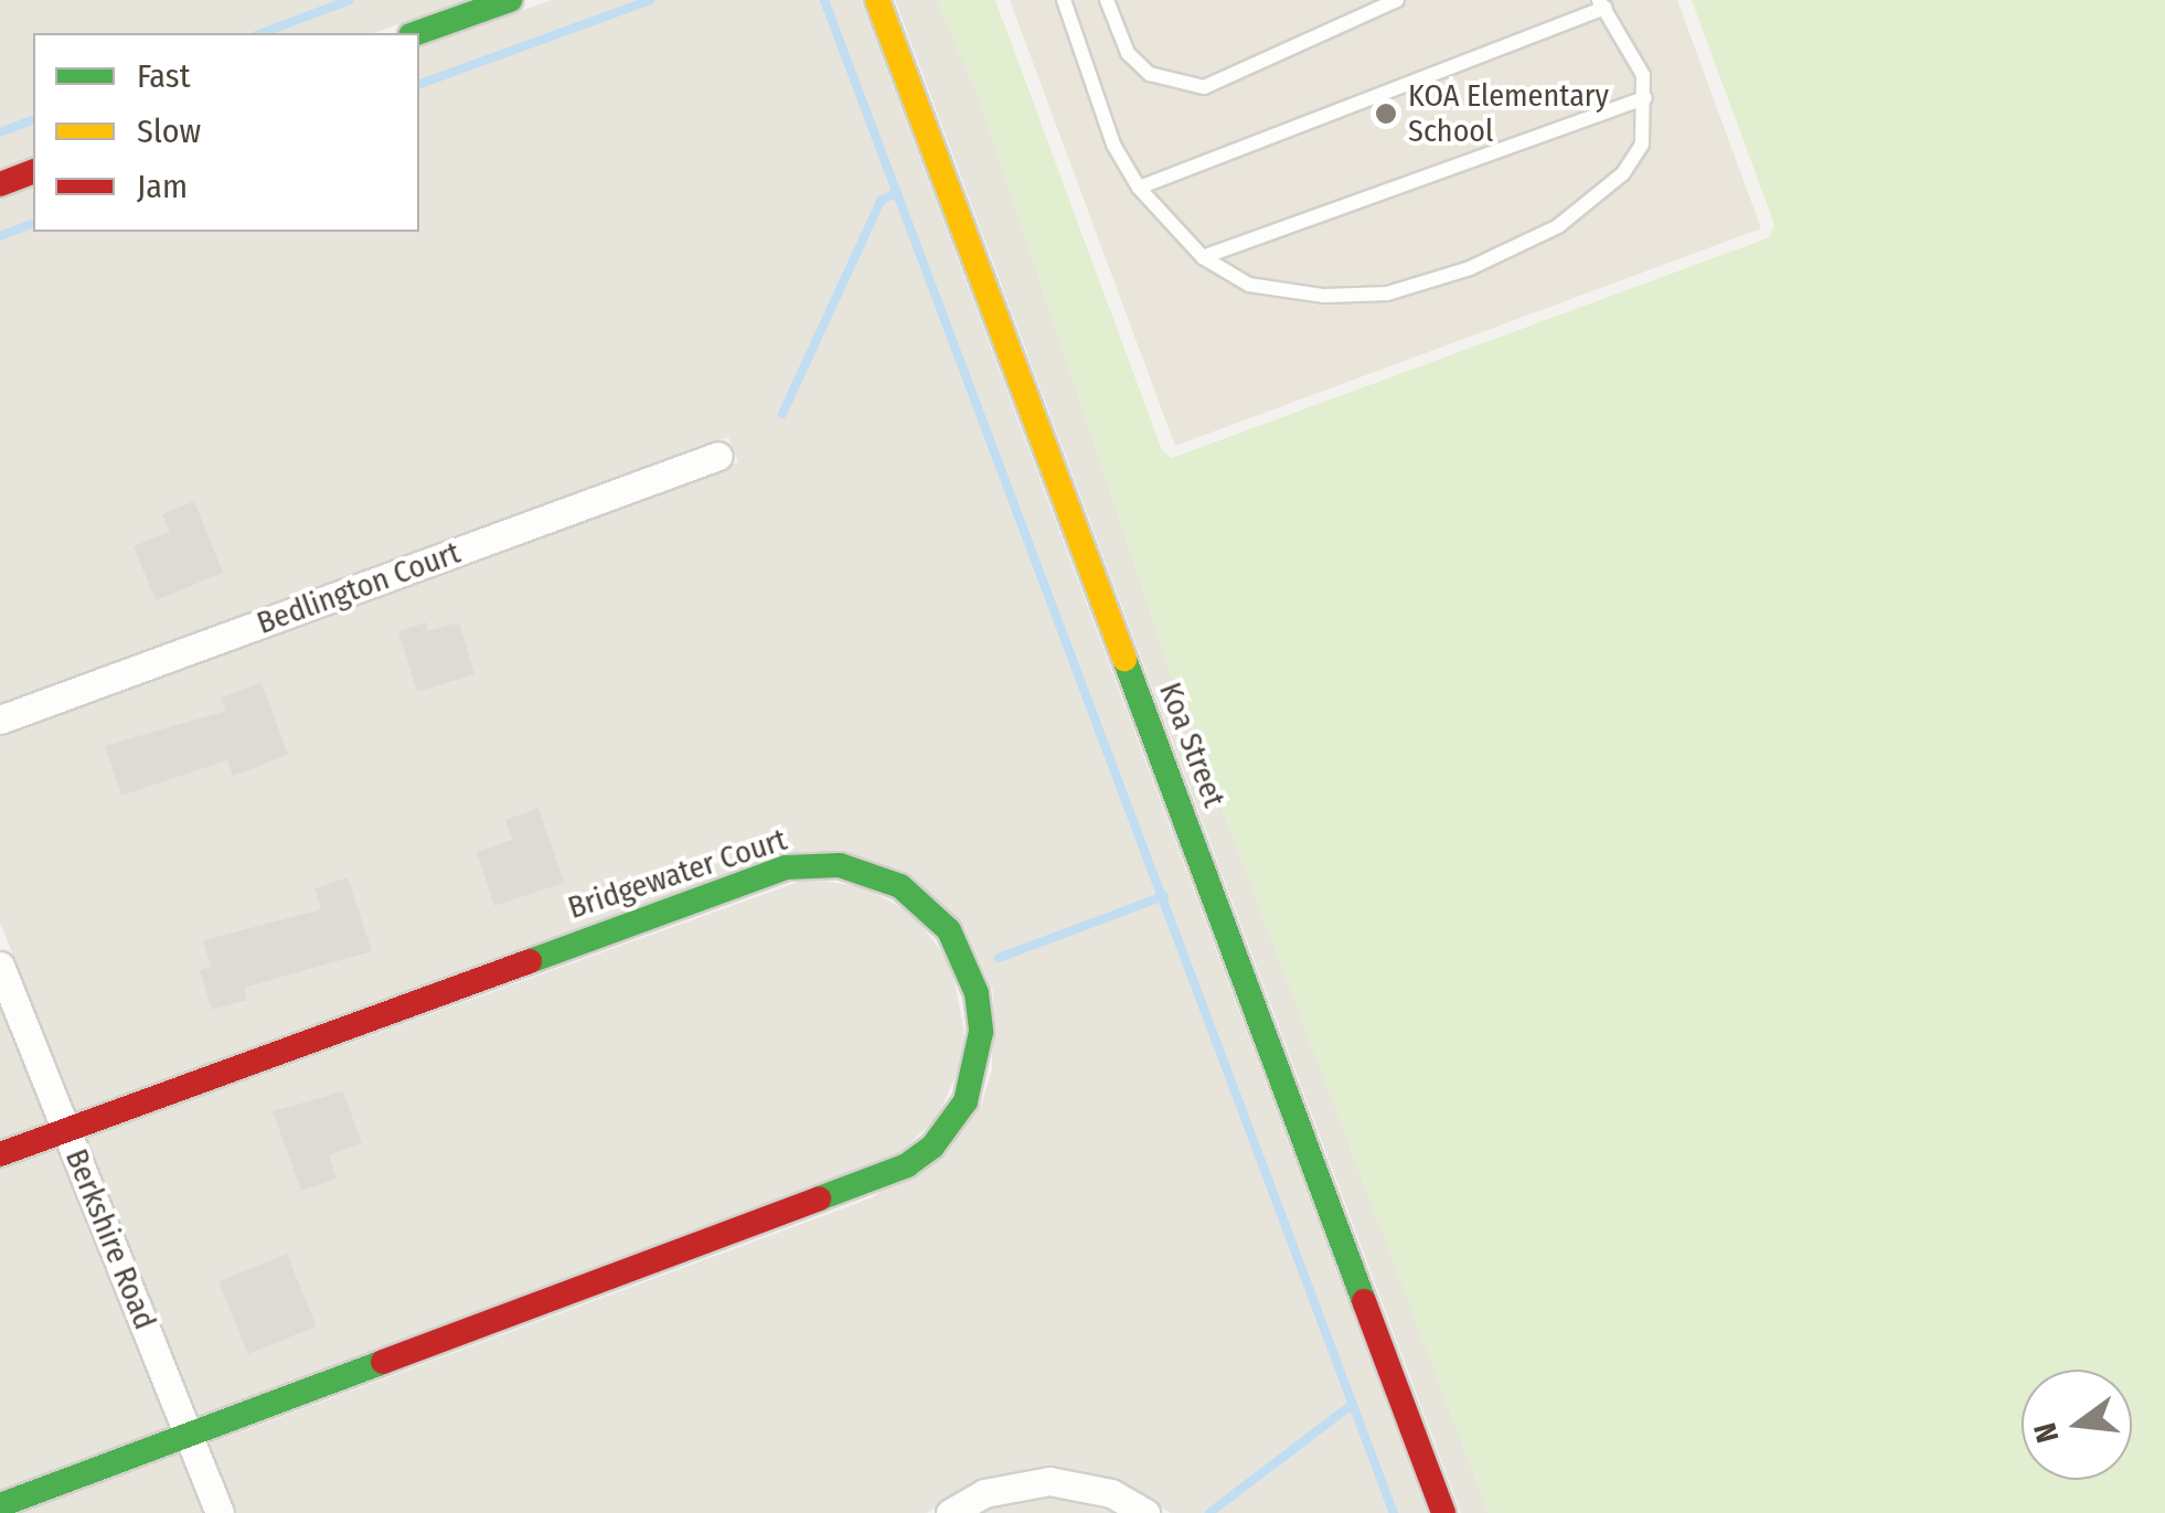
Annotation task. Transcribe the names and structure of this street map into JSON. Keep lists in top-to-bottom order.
{
  "streets": {
    "street": [
      "Bedlington Court",
      "Koa Street",
      "Bridgewater Court",
      "Berkshire Road"
    ]
  },
  "crossings": [
    ["Bridgewater Court", "Berkshire Road"]
  ],
  "places": ["KOA Elementary School"],
  "legend": ["Fast", "Slow", "Jam"],
  "north": "left"
}
